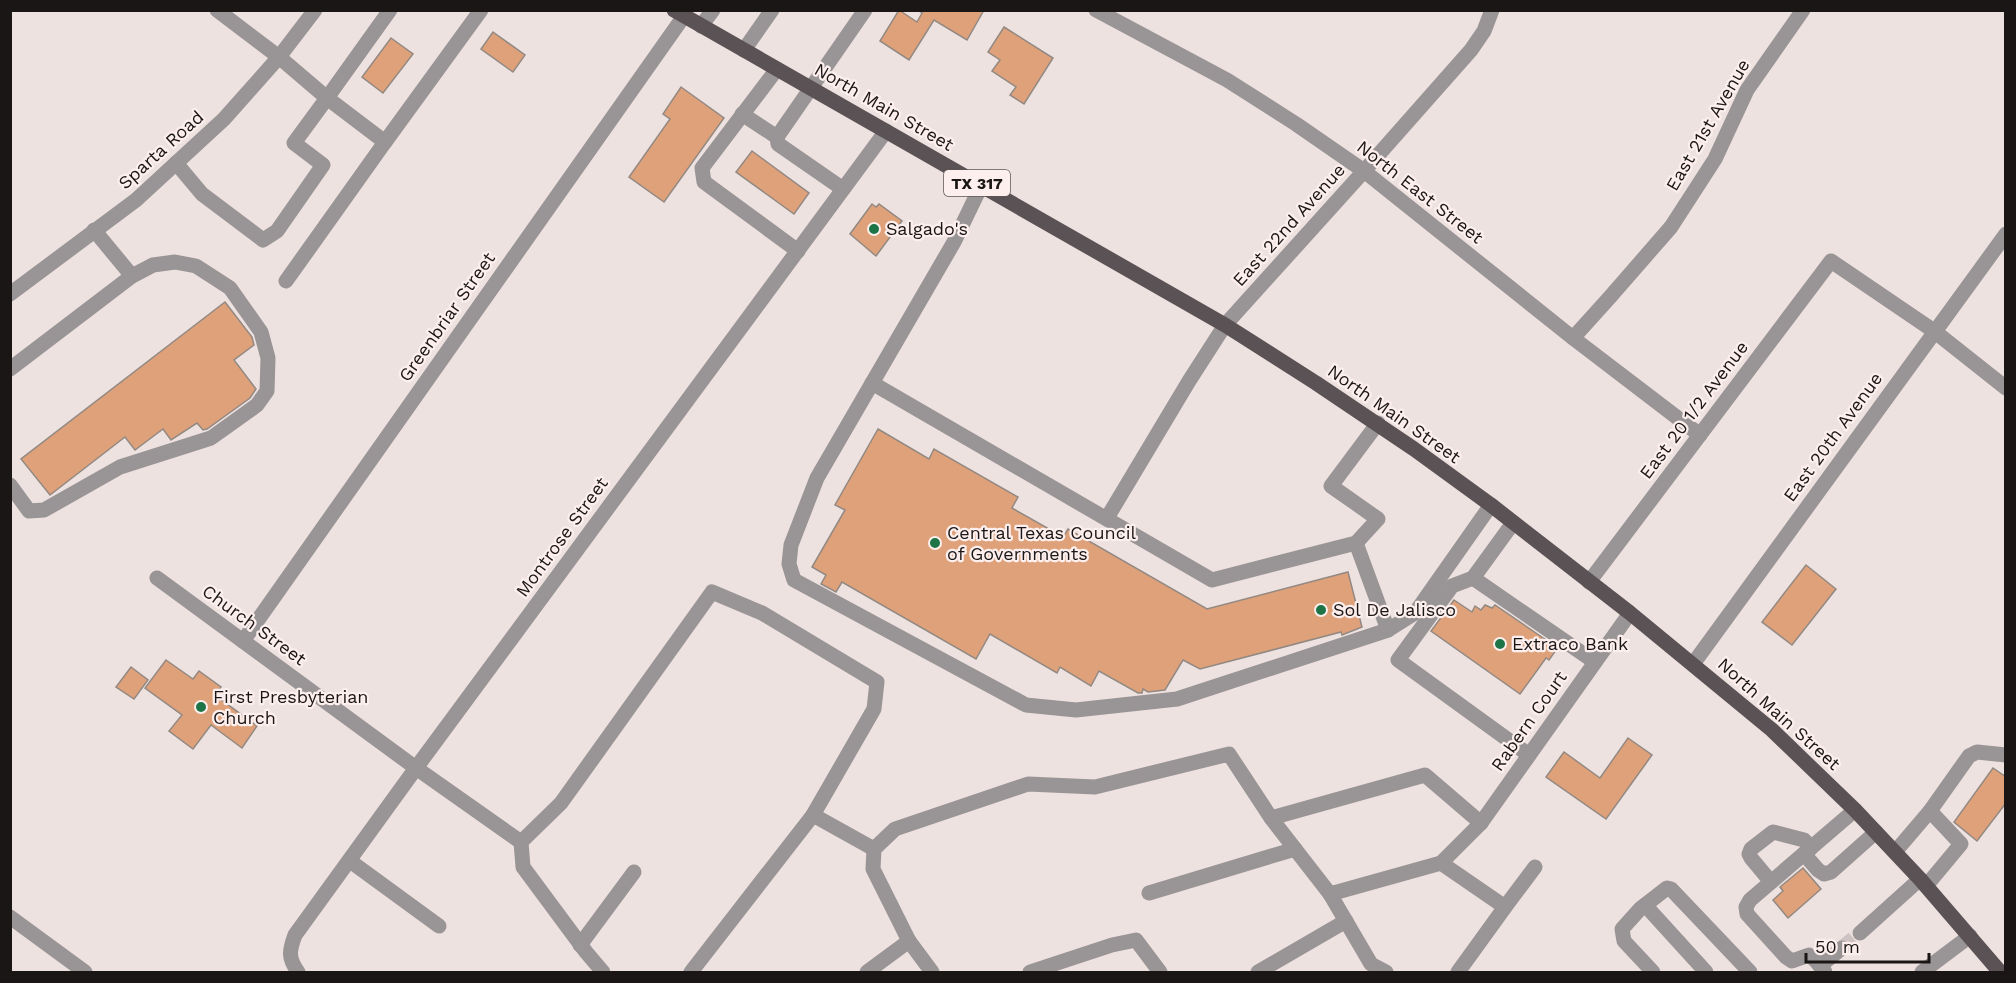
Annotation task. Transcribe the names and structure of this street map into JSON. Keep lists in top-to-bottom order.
{
  "streets": {
    "main road": ["North Main Street", "TX 317"],
    "street": [
      "East 21st Avenue",
      "Sparta Road",
      "North East Street",
      "East 22nd Avenue",
      "Greenbriar Street",
      "East 20 1/2 Avenue",
      "East 20th Avenue",
      "Montrose Street",
      "Church Street",
      "Rabern Court"
    ]
  },
  "crossings": [
    ["North Main Street", "East 22nd Avenue"],
    ["North Main Street", "Greenbriar Street"],
    ["North Main Street", "East 20 1/2 Avenue"],
    ["North Main Street", "East 20th Avenue"],
    ["North Main Street", "Montrose Street"],
    ["North Main Street", "Rabern Court"],
    ["East 21st Avenue", "North East Street"],
    ["North East Street", "East 22nd Avenue"],
    ["North East Street", "East 20 1/2 Avenue"],
    ["Greenbriar Street", "Church Street"],
    ["East 20 1/2 Avenue", "East 20th Avenue"],
    ["Montrose Street", "Church Street"]
  ],
  "places": [
    "Salgado's",
    "Central Texas Council of Governments",
    "Sol De Jalisco",
    "Extraco Bank",
    "First Presbyterian Church"
  ],
  "scale_bar": "50 m"
}
